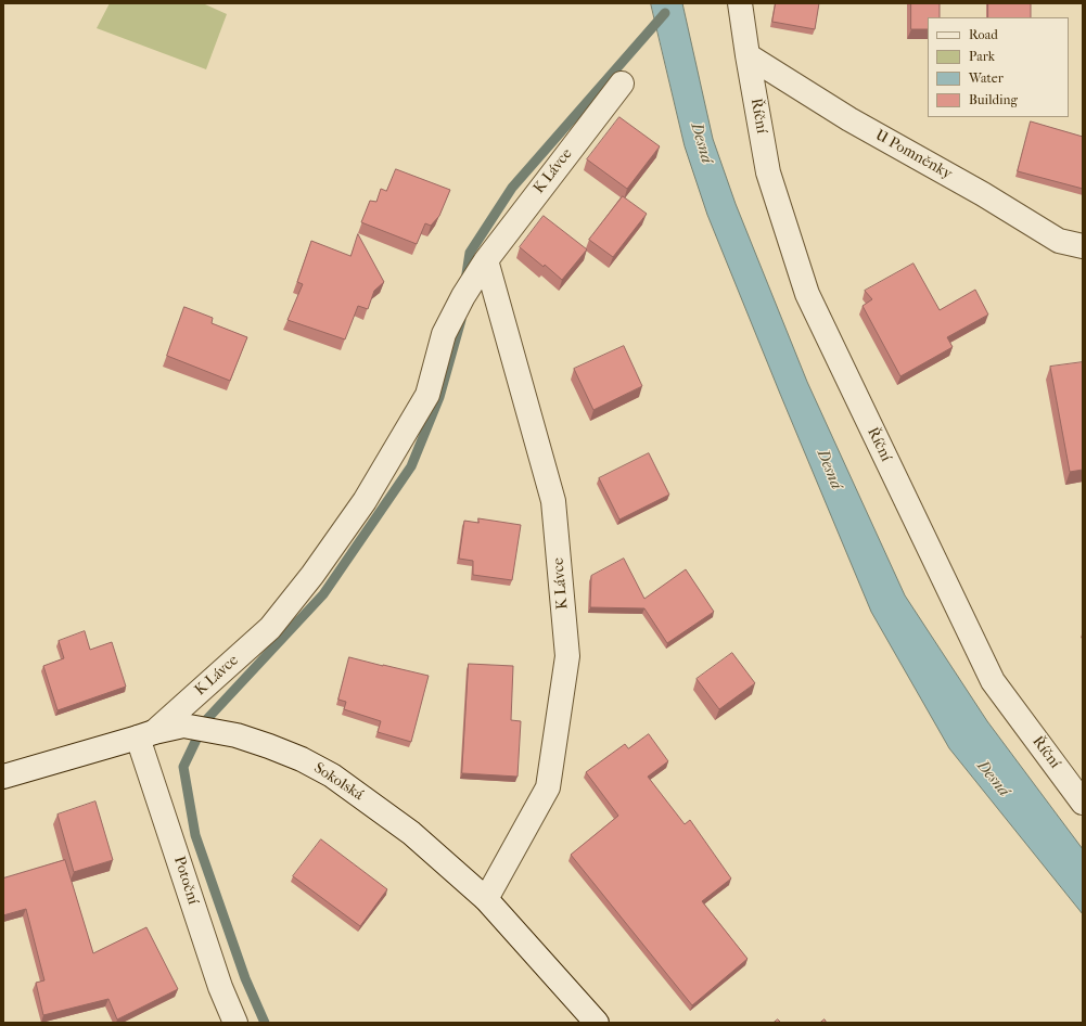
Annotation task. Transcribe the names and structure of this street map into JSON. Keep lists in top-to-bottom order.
{
  "streets": {
    "street": [
      "Říční",
      "U Pomněnky",
      "K Lávce",
      "Sokolská",
      "Potoční"
    ]
  },
  "crossings": [
    ["Říční", "U Pomněnky"],
    ["K Lávce", "Sokolská"],
    ["K Lávce", "Potoční"],
    ["Sokolská", "Potoční"]
  ],
  "water": ["Desná"],
  "legend": [
    "Road",
    "Park",
    "Water",
    "Building"
  ]
}
